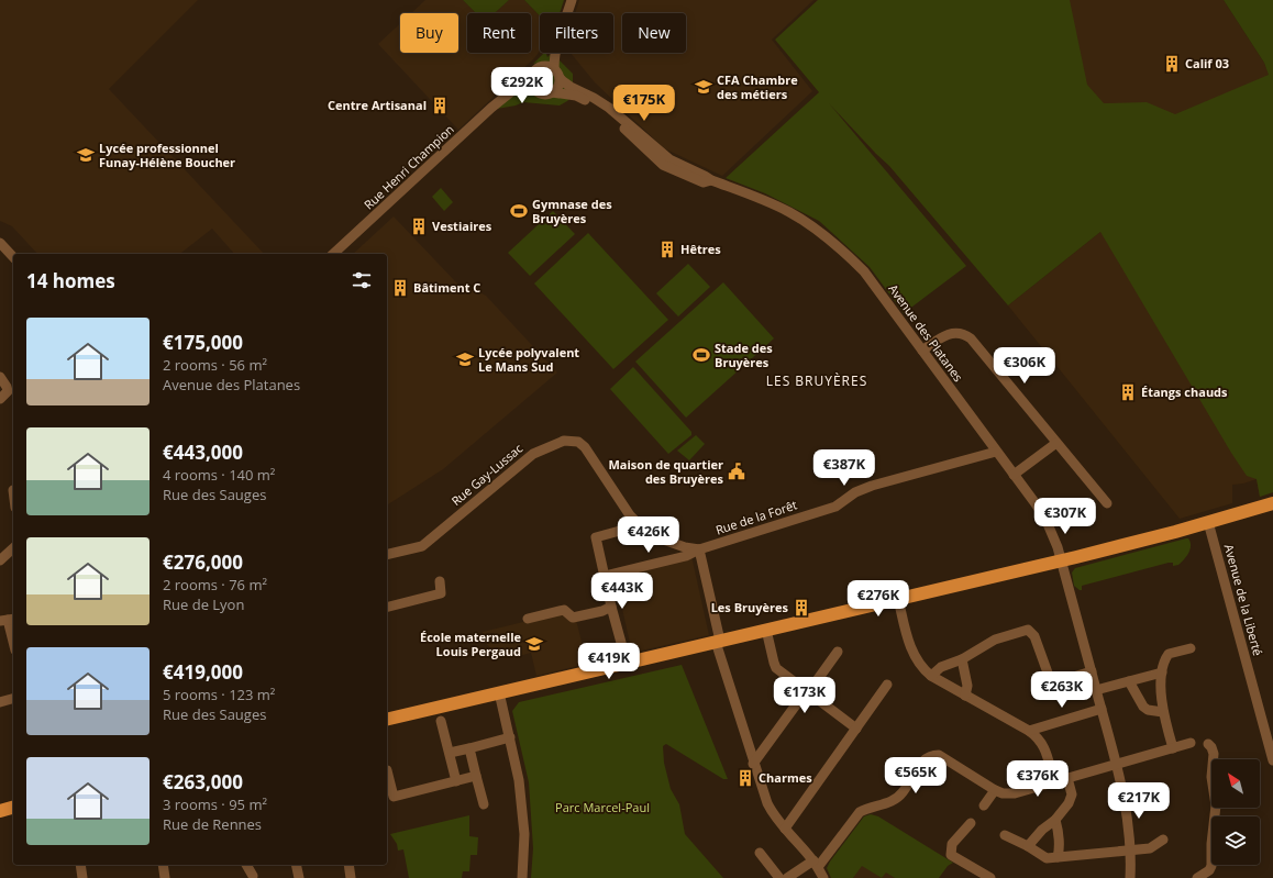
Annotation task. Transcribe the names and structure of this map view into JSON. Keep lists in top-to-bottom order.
{
  "streets": {
    "street": [
      "Rue Henri Champion",
      "Avenue des Platanes",
      "Rue Gay-Lussac",
      "Rue de la Forêt",
      "Avenue de la Liberté"
    ]
  },
  "crossings": [
    ["Rue Henri Champion", "Avenue des Platanes"],
    ["Avenue des Platanes", "Rue de la Forêt"],
    ["Rue Gay-Lussac", "Rue de la Forêt"]
  ],
  "districts": ["LES BRUYÈRES"],
  "parks": ["Parc Marcel-Paul"],
  "places": {
    "building": [
      "Calif 03",
      "Centre Artisanal",
      "Vestiaires",
      "Hêtres",
      "Bâtiment C",
      "Étangs chauds",
      "Les Bruyères",
      "Charmes"
    ],
    "school or university": [
      "CFA Chambre des métiers",
      "Lycée professionnel Funay-Hélène Boucher",
      "Lycée polyvalent Le Mans Sud",
      "École maternelle Louis Pergaud"
    ],
    "sports": ["Gymnase des Bruyères", "Stade des Bruyères"],
    "public building": ["Maison de quartier des Bruyères"]
  },
  "north": "top left",
  "page": {
    "chip": [
      "Buy",
      "Rent",
      "Filters",
      "New"
    ],
    "price": [
      "€292K",
      "€175K",
      "€306K",
      "€387K",
      "€307K",
      "€426K",
      "€443K",
      "€276K",
      "€419K",
      "€263K",
      "€173K",
      "€565K",
      "€376K",
      "€217K"
    ],
    "heading": "14 homes",
    "list": [
      {
        "name": "€175,000",
        "note": "2 rooms · 56 m² · Avenue des Platanes"
      },
      {
        "name": "€443,000",
        "note": "4 rooms · 140 m² · Rue des Sauges"
      },
      {
        "name": "€276,000",
        "note": "2 rooms · 76 m² · Rue de Lyon"
      },
      {
        "name": "€419,000",
        "note": "5 rooms · 123 m² · Rue des Sauges"
      },
      {
        "name": "€263,000",
        "note": "3 rooms · 95 m² · Rue de Rennes"
      }
    ]
  }
}
